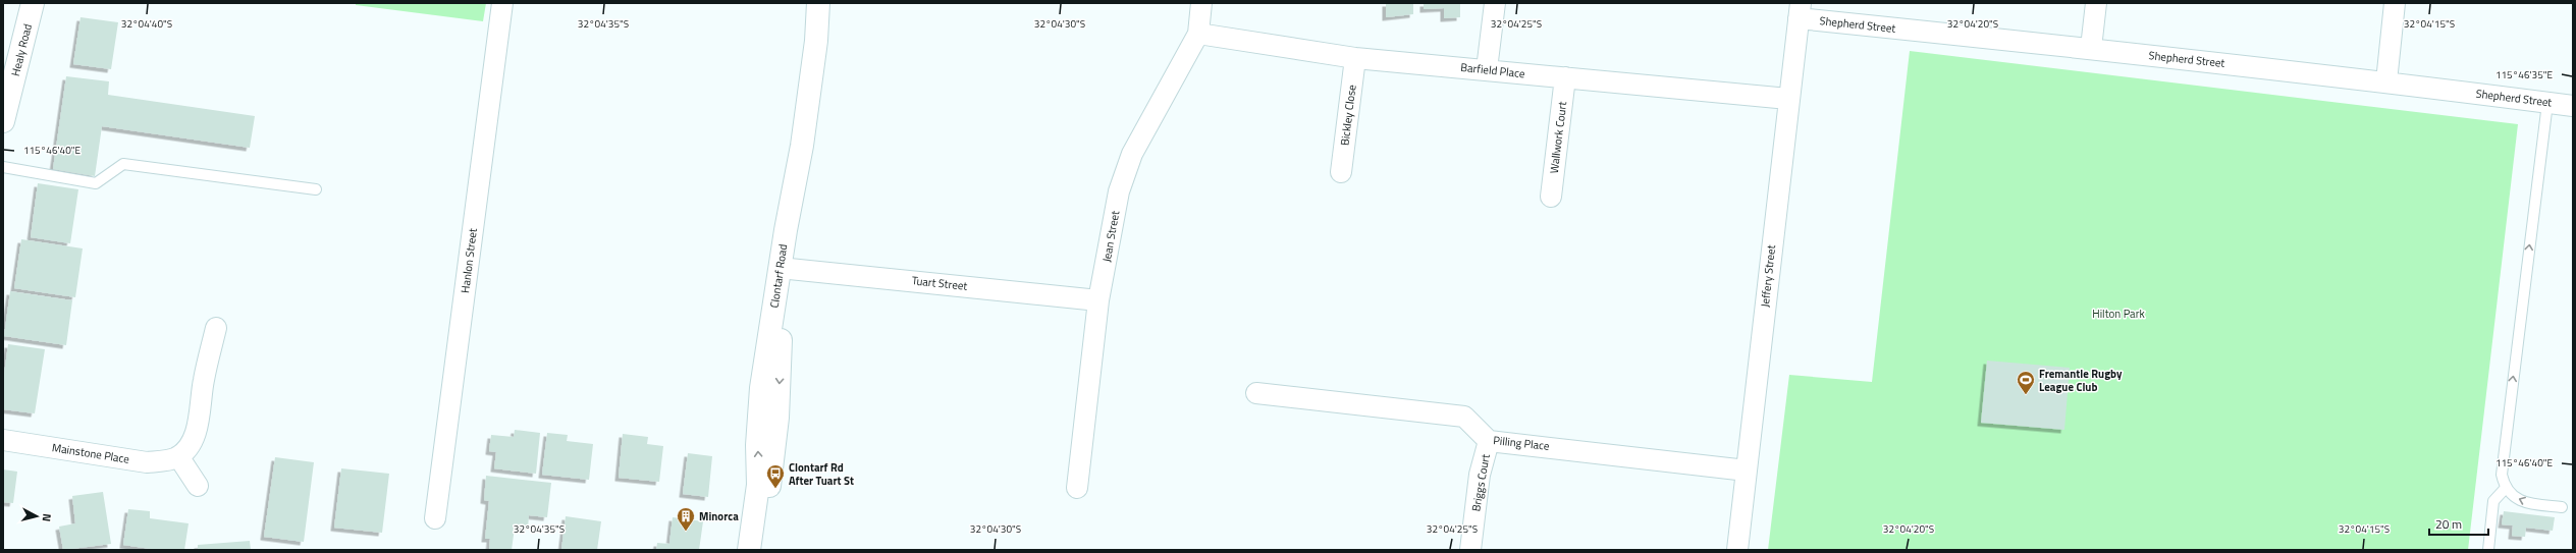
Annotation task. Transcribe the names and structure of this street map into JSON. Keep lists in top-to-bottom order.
{
  "streets": {
    "street": [
      "Shepherd Street",
      "Healy Road",
      "Barfield Place",
      "Bickley Close",
      "Wallwork Court",
      "Jean Street",
      "Hanlon Street",
      "Clontarf Road",
      "Jeffery Street",
      "Tuart Street",
      "Pilling Place",
      "Mainstone Place",
      "Briggs Court"
    ]
  },
  "crossings": [
    ["Shepherd Street", "Jeffery Street"],
    ["Barfield Place", "Bickley Close"],
    ["Barfield Place", "Wallwork Court"],
    ["Barfield Place", "Jean Street"],
    ["Barfield Place", "Jeffery Street"],
    ["Jean Street", "Tuart Street"],
    ["Clontarf Road", "Tuart Street"],
    ["Jeffery Street", "Pilling Place"],
    ["Pilling Place", "Briggs Court"]
  ],
  "parks": ["Hilton Park"],
  "places": {
    "sports": ["Fremantle Rugby League Club"],
    "bus stop": ["Clontarf Rd After Tuart St"],
    "building": ["Minorca"]
  },
  "scale_bar": "20 m",
  "north": "right",
  "coordinates": [
    "32°04'40\"S",
    "32°04'35\"S",
    "32°04'30\"S",
    "32°04'25\"S",
    "32°04'20\"S",
    "32°04'15\"S",
    "115°46'35\"E",
    "115°46'40\"E"
  ]
}
